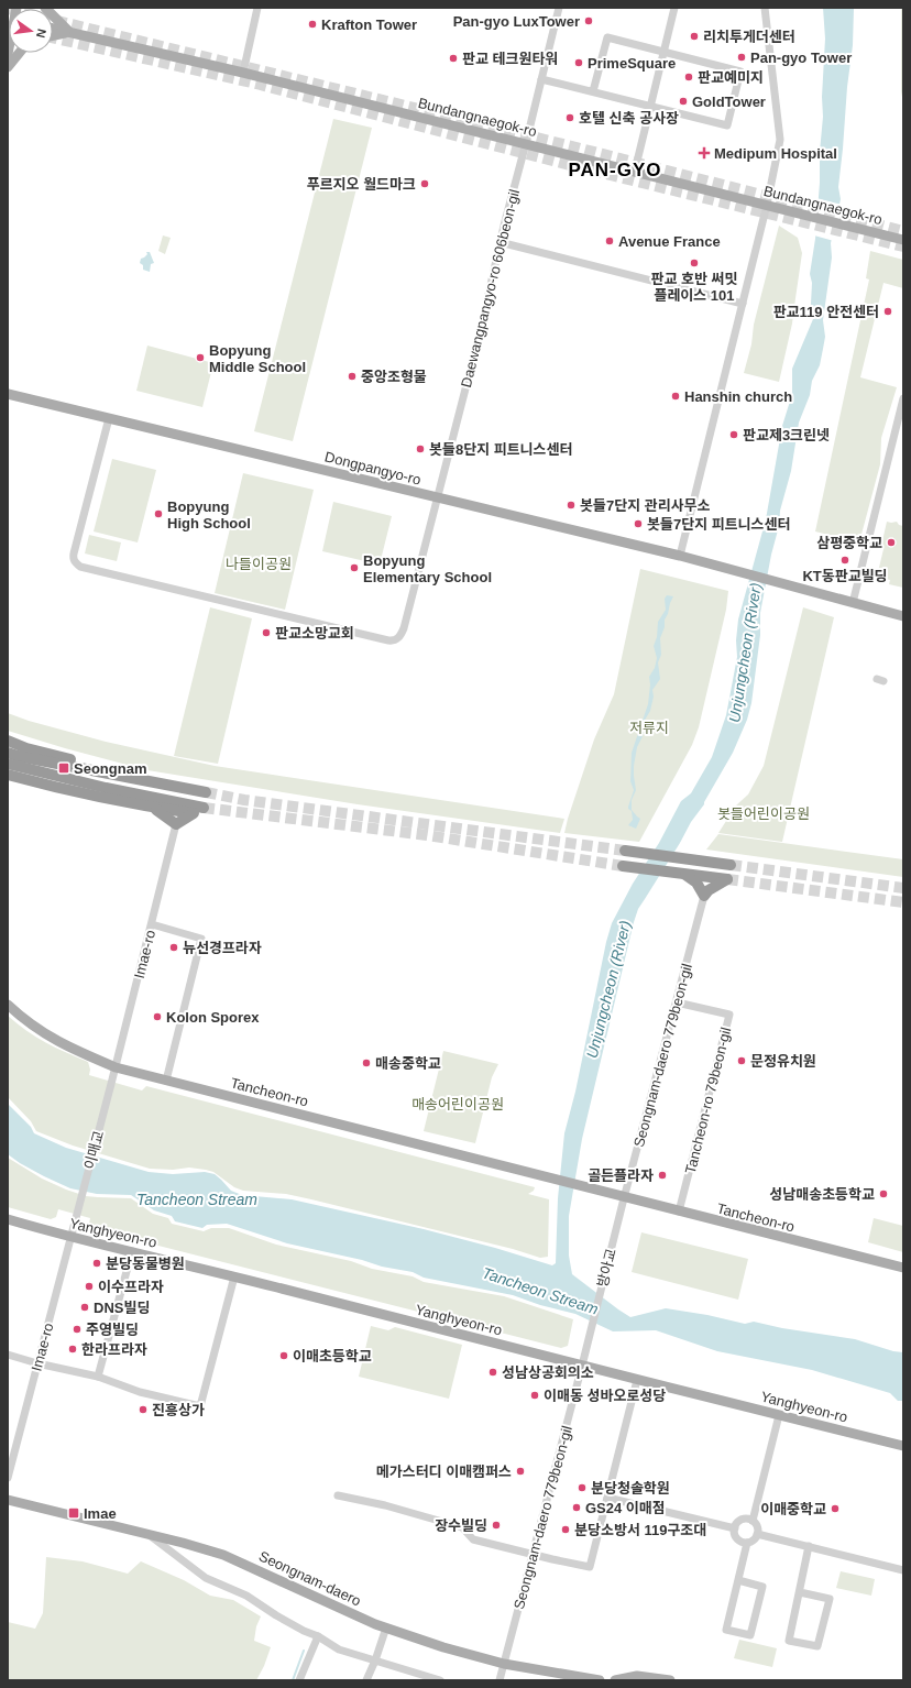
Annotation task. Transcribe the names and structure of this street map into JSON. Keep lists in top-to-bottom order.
{
  "streets": {
    "main road": [
      "Bundangnaegok-ro",
      "Dongpangyo-ro",
      "Tancheon-ro",
      "Yanghyeon-ro",
      "Seongnam-daero"
    ],
    "street": [
      "Daewangpangyo-ro 606beon-gil",
      "Imae-ro",
      "Seongnam-daero 779beon-gil",
      "Tancheon-ro 79beon-gil",
      "이매교",
      "방아교"
    ]
  },
  "crossings": [
    ["Bundangnaegok-ro", "Daewangpangyo-ro 606beon-gil"],
    ["Daewangpangyo-ro 606beon-gil", "Dongpangyo-ro"],
    ["Imae-ro", "Tancheon-ro"],
    ["Imae-ro", "이매교"],
    ["Imae-ro", "Yanghyeon-ro"],
    ["Seongnam-daero 779beon-gil", "Tancheon-ro"],
    ["Seongnam-daero 779beon-gil", "Tancheon-ro 79beon-gil"],
    ["Seongnam-daero 779beon-gil", "Yanghyeon-ro"],
    ["Seongnam-daero 779beon-gil", "방아교"],
    ["Seongnam-daero 779beon-gil", "Seongnam-daero"],
    ["Tancheon-ro", "Tancheon-ro 79beon-gil"]
  ],
  "districts": ["PAN-GYO"],
  "water": ["Unjungcheon (River)", "Tancheon Stream"],
  "parks": [
    "나들이공원",
    "저류지",
    "봇들어린이공원",
    "매송어린이공원"
  ],
  "places": {
    "other": [
      "Pan-gyo LuxTower",
      "Krafton Tower",
      "리치투게더센터",
      "Pan-gyo Tower",
      "판교 테크원타워",
      "PrimeSquare",
      "판교예미지",
      "GoldTower",
      "호텔 신축 공사장",
      "푸르지오 월드마크",
      "Avenue France",
      "판교 호반 써밋 플레이스 101",
      "판교119 안전센터",
      "Bopyung Middle School",
      "중앙조형물",
      "Hanshin church",
      "판교제3크린넷",
      "봇들8단지 피트니스센터",
      "봇들7단지 관리사무소",
      "Bopyung High School",
      "봇들7단지 피트니스센터",
      "삼평중학교",
      "KT동판교빌딩",
      "Bopyung Elementary School",
      "판교소망교회",
      "뉴선경프라자",
      "Kolon Sporex",
      "문정유치원",
      "매송중학교",
      "골든플라자",
      "성남매송초등학교",
      "분당동물병원",
      "이수프라자",
      "DNS빌딩",
      "주영빌딩",
      "한라프라자",
      "이매초등학교",
      "성남상공회의소",
      "이매동 성바오로성당",
      "진흥상가",
      "메가스터디 이매캠퍼스",
      "분당청솔학원",
      "GS24 이매점",
      "이매중학교",
      "장수빌딩",
      "분당소방서 119구조대"
    ],
    "health": ["Medipum Hospital"],
    "transit": ["Seongnam", "Imae"]
  },
  "north": "right"
}
